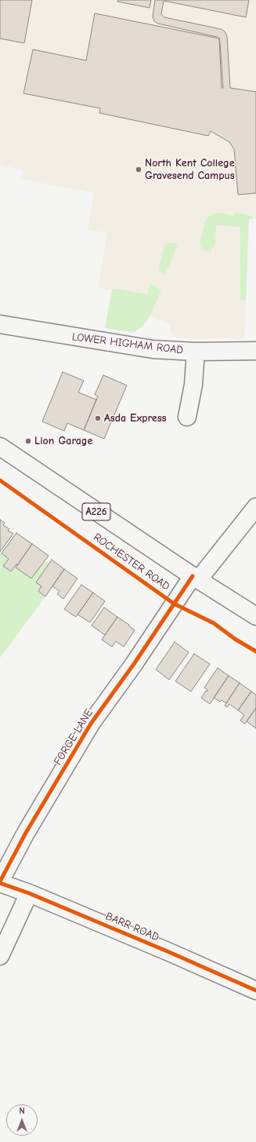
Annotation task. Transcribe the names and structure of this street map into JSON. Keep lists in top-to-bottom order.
{
  "streets": {
    "street": [
      "LOWER HIGHAM ROAD",
      "A226",
      "ROCHESTER ROAD",
      "FORGE LANE",
      "BARR ROAD"
    ]
  },
  "crossings": [
    ["ROCHESTER ROAD", "FORGE LANE"],
    ["FORGE LANE", "BARR ROAD"]
  ],
  "places": ["North Kent College Gravesend Campus", "Asda Express", "Lion Garage"],
  "north": "top"
}
